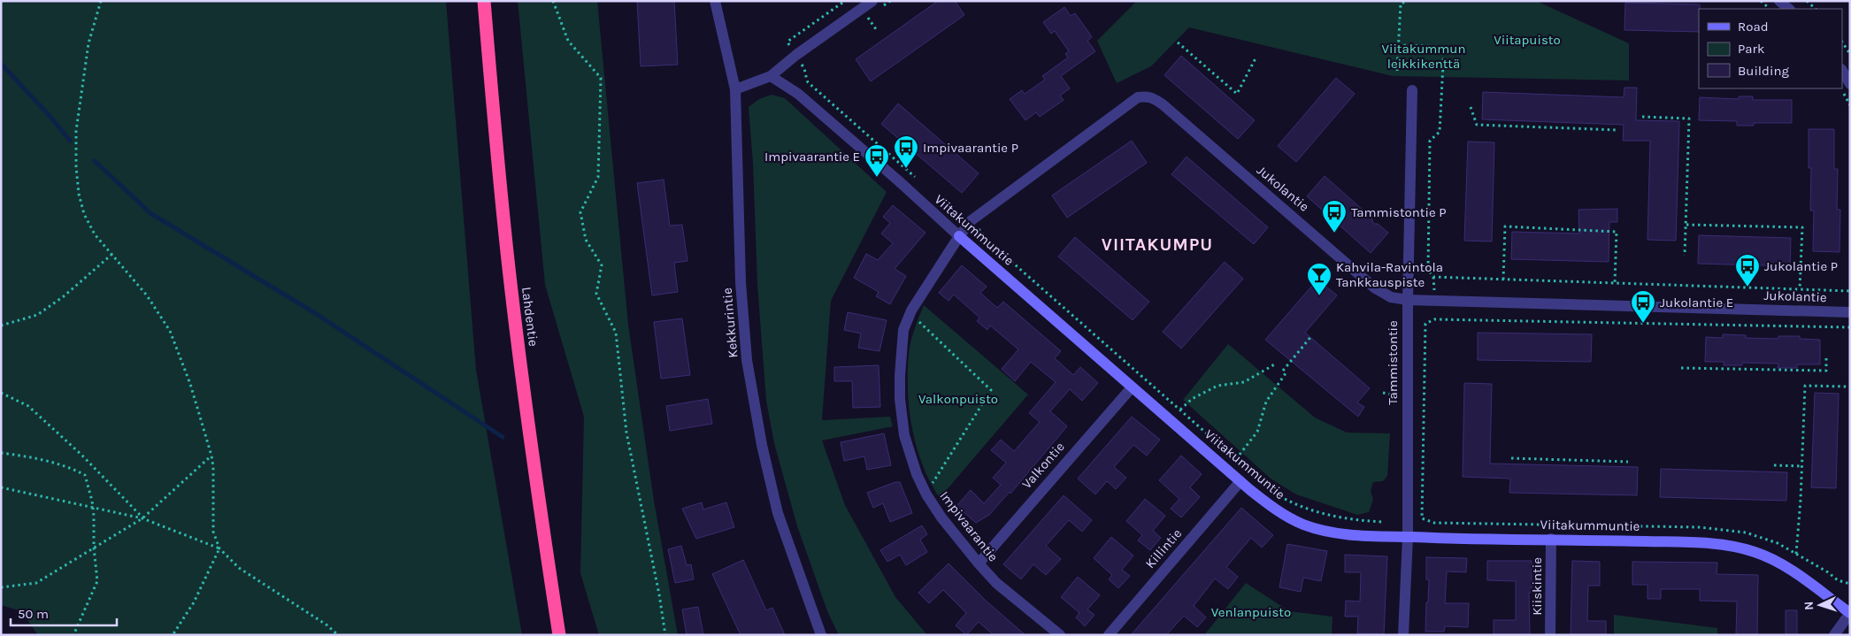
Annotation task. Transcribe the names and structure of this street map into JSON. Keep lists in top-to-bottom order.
{
  "streets": {
    "highway": ["Lahdentie"],
    "street": [
      "Jukolantie",
      "Viitakummuntie",
      "Kekkurintie",
      "Tammistontie",
      "Valkontie",
      "Impivaarantie",
      "Killintie",
      "Kiiskintie"
    ]
  },
  "crossings": [
    ["Jukolantie", "Viitakummuntie"],
    ["Jukolantie", "Tammistontie"],
    ["Jukolantie", "Impivaarantie"],
    ["Viitakummuntie", "Tammistontie"],
    ["Viitakummuntie", "Valkontie"],
    ["Viitakummuntie", "Impivaarantie"],
    ["Viitakummuntie", "Killintie"],
    ["Viitakummuntie", "Kiiskintie"],
    ["Valkontie", "Impivaarantie"]
  ],
  "districts": ["VIITAKUMPU"],
  "parks": [
    "Viitapuisto",
    "Viitakummun leikkikenttä",
    "Valkonpuisto",
    "Venlanpuisto"
  ],
  "places": {
    "bus stop": [
      "Impivaarantie P",
      "Impivaarantie E",
      "Tammistontie P",
      "Jukolantie P",
      "Jukolantie E"
    ],
    "bar": ["Kahvila-Ravintola Tankkauspiste"]
  },
  "legend": ["Road", "Park", "Building"],
  "scale_bar": "50 m",
  "north": "left"
}
